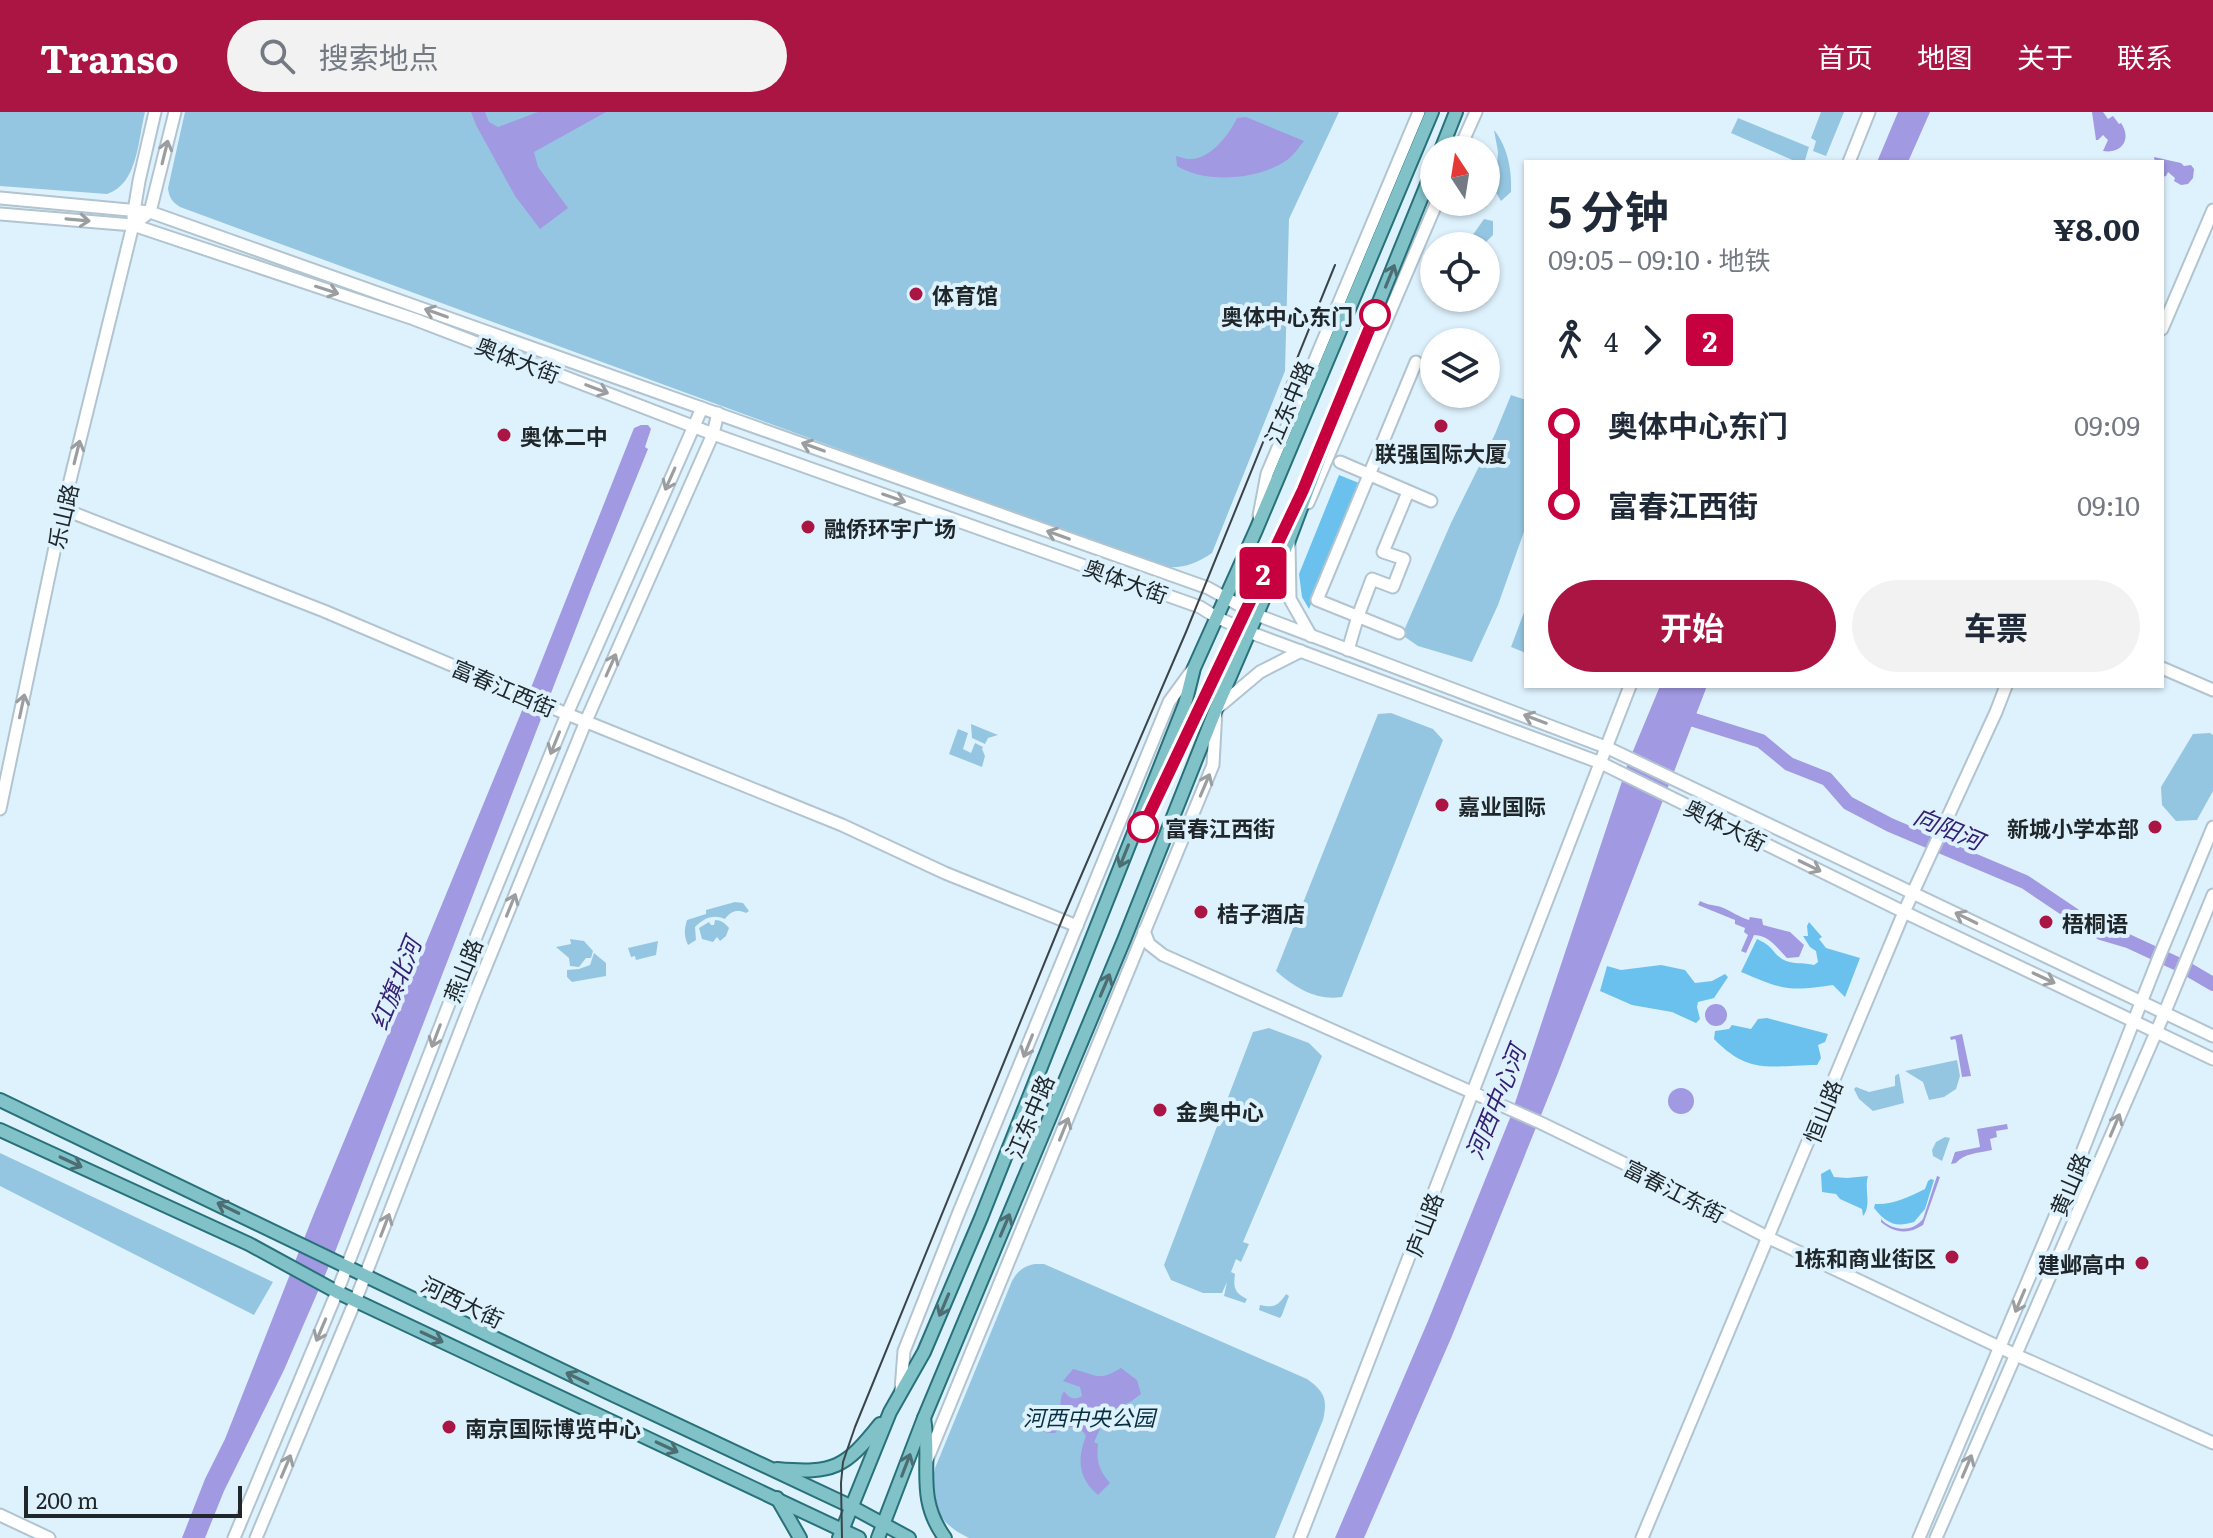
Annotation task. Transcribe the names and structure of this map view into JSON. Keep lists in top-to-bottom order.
{
  "streets": {
    "main road": [
      "奥体大街",
      "江东中路",
      "乐山路",
      "富春江西街",
      "燕山路",
      "恒山路",
      "黄山路",
      "富春江东街",
      "庐山路",
      "河西大街"
    ]
  },
  "crossings": [
    ["奥体大街", "江东中路"],
    ["奥体大街", "乐山路"],
    ["奥体大街", "燕山路"],
    ["奥体大街", "恒山路"],
    ["奥体大街", "黄山路"],
    ["奥体大街", "庐山路"],
    ["江东中路", "富春江西街"],
    ["江东中路", "富春江东街"],
    ["江东中路", "河西大街"],
    ["乐山路", "富春江西街"],
    ["富春江西街", "燕山路"],
    ["燕山路", "河西大街"],
    ["恒山路", "富春江东街"],
    ["黄山路", "富春江东街"],
    ["富春江东街", "庐山路"]
  ],
  "one_way": ["乐山路"],
  "water": ["向阳河", "红旗北河", "河西中心河"],
  "parks": ["河西中央公园"],
  "places": [
    "体育馆",
    "奥体中心东门",
    "联强国际大厦",
    "奥体二中",
    "融侨环宇广场",
    "嘉业国际",
    "富春江西街",
    "新城小学本部",
    "桔子酒店",
    "梧桐语",
    "金奥中心",
    "1栋和商业街区",
    "建邺高中",
    "南京国际博览中心"
  ],
  "lines": ["metro line 2"],
  "scale_bar": "200 m",
  "north": "top",
  "page": {
    "header": "Transo",
    "search": "搜索地点",
    "nav": [
      "首页",
      "地图",
      "关于",
      "联系"
    ],
    "on_map": "2",
    "heading": ["5 分钟", "09:05 – 09:10 · 地铁", "¥8.00"],
    "legs": ["4", "2"],
    "list": [
      {
        "name": "奥体中心东门",
        "value": "09:09"
      },
      {
        "name": "富春江西街",
        "value": "09:10"
      }
    ],
    "buttons": ["开始", "车票"],
    "scale": "200 m"
  }
}
